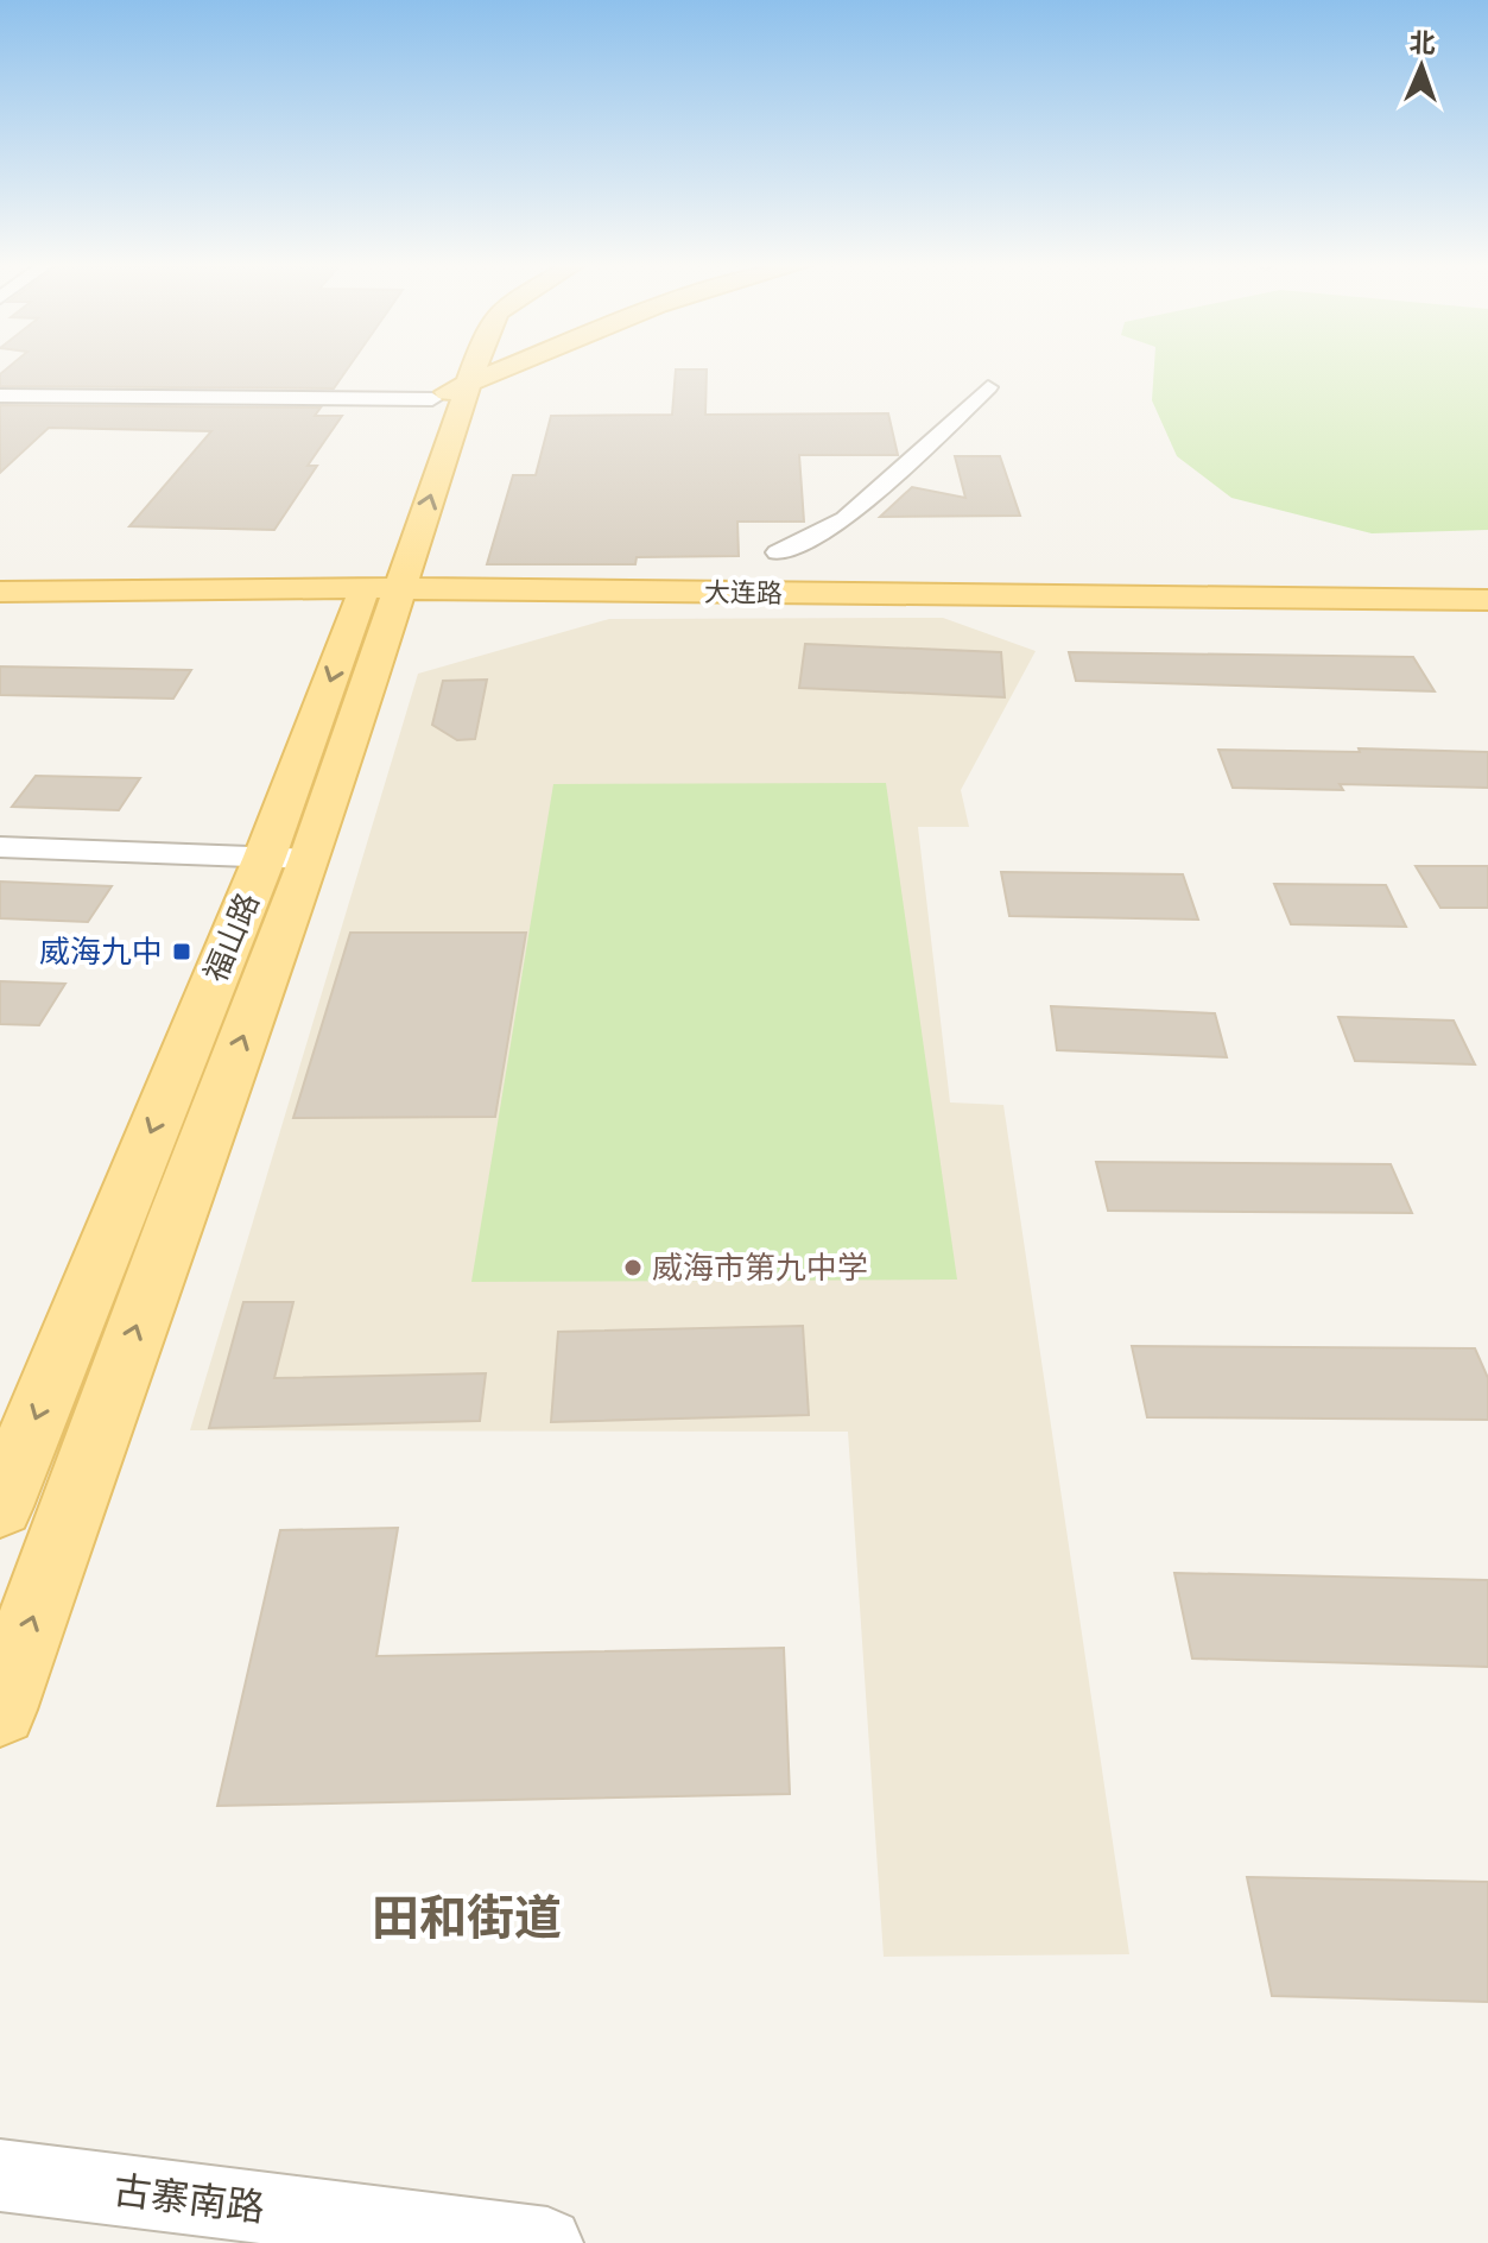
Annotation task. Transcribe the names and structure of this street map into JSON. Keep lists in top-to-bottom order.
{
  "streets": {
    "main road": ["大连路", "福山路"],
    "street": ["古寨南路"]
  },
  "crossings": [
    ["大连路", "福山路"]
  ],
  "districts": ["田和街道"],
  "places": {
    "transit": ["威海九中"],
    "other": ["威海市第九中学"]
  },
  "north": "top"
}
